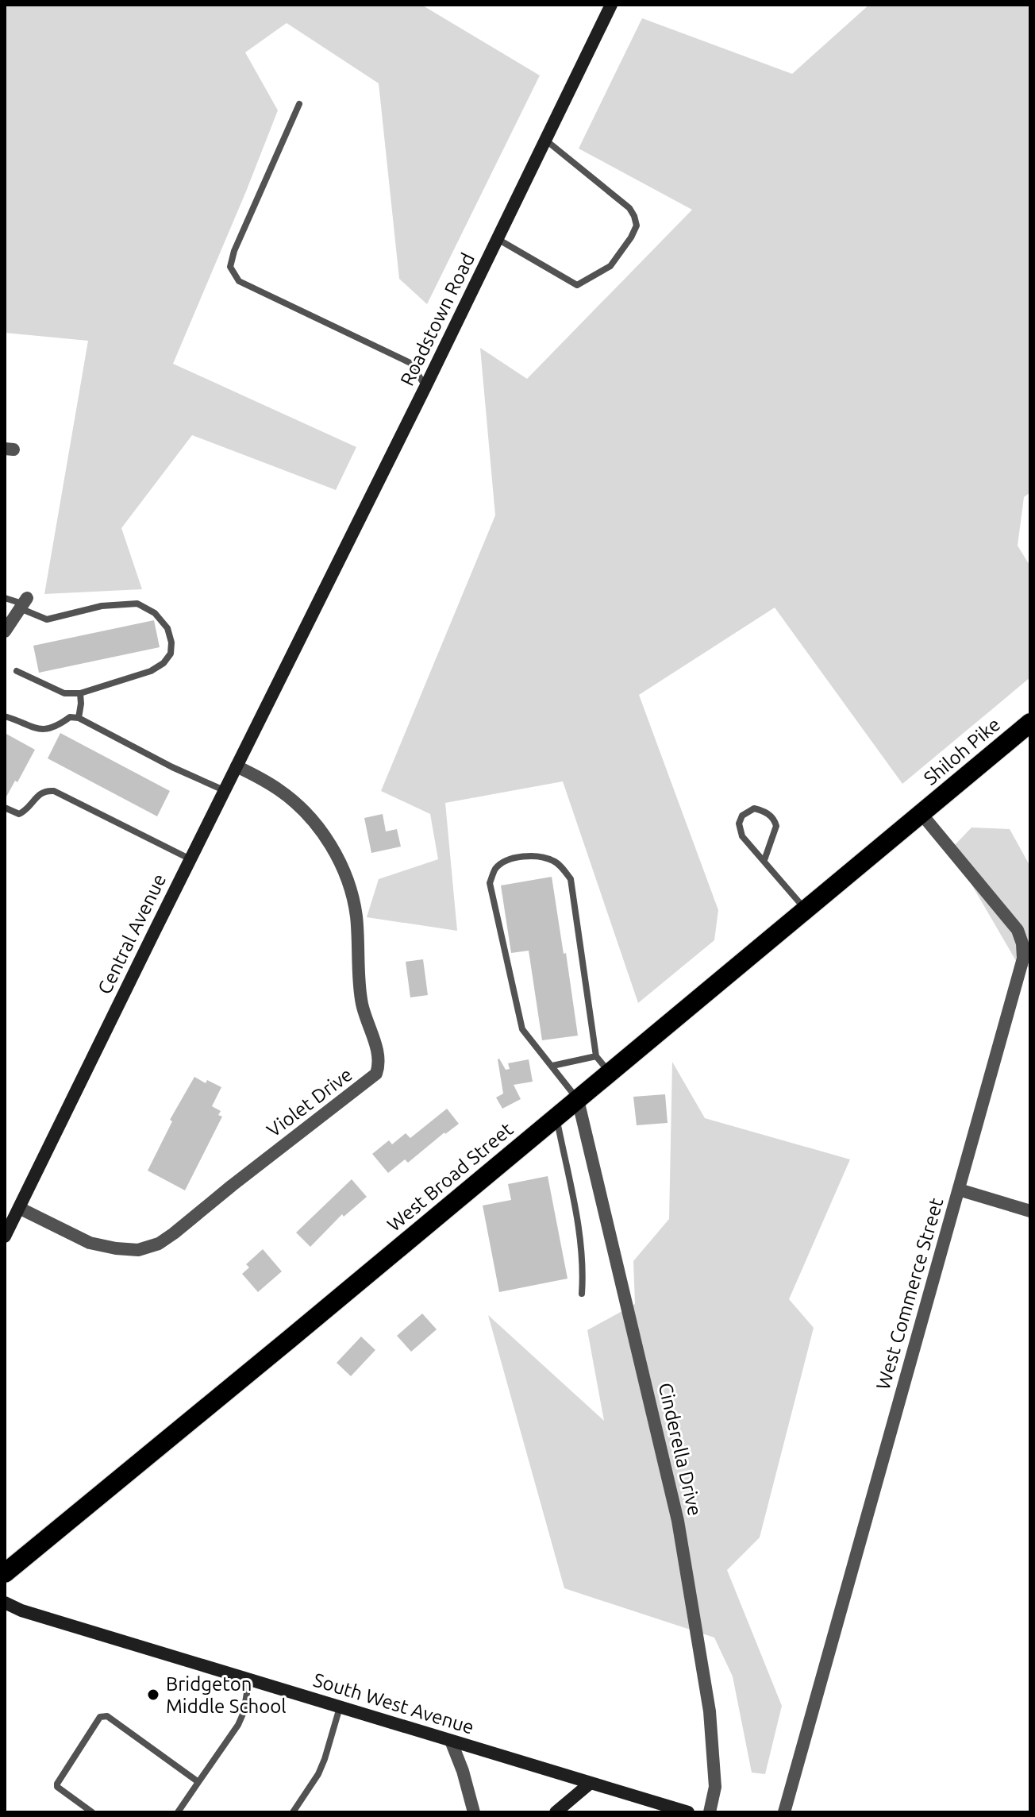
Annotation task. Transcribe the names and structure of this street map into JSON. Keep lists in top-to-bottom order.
{
  "streets": {
    "highway": ["Shiloh Pike", "West Broad Street"],
    "main road": ["Roadstown Road", "Central Avenue", "South West Avenue"],
    "street": ["Violet Drive", "West Commerce Street", "Cinderella Drive"]
  },
  "crossings": [
    ["Roadstown Road", "Central Avenue"],
    ["Shiloh Pike", "West Broad Street"],
    ["Shiloh Pike", "West Commerce Street"],
    ["Central Avenue", "Violet Drive"],
    ["West Broad Street", "West Commerce Street"],
    ["West Broad Street", "Cinderella Drive"]
  ],
  "places": ["Bridgeton Middle School"]
}
